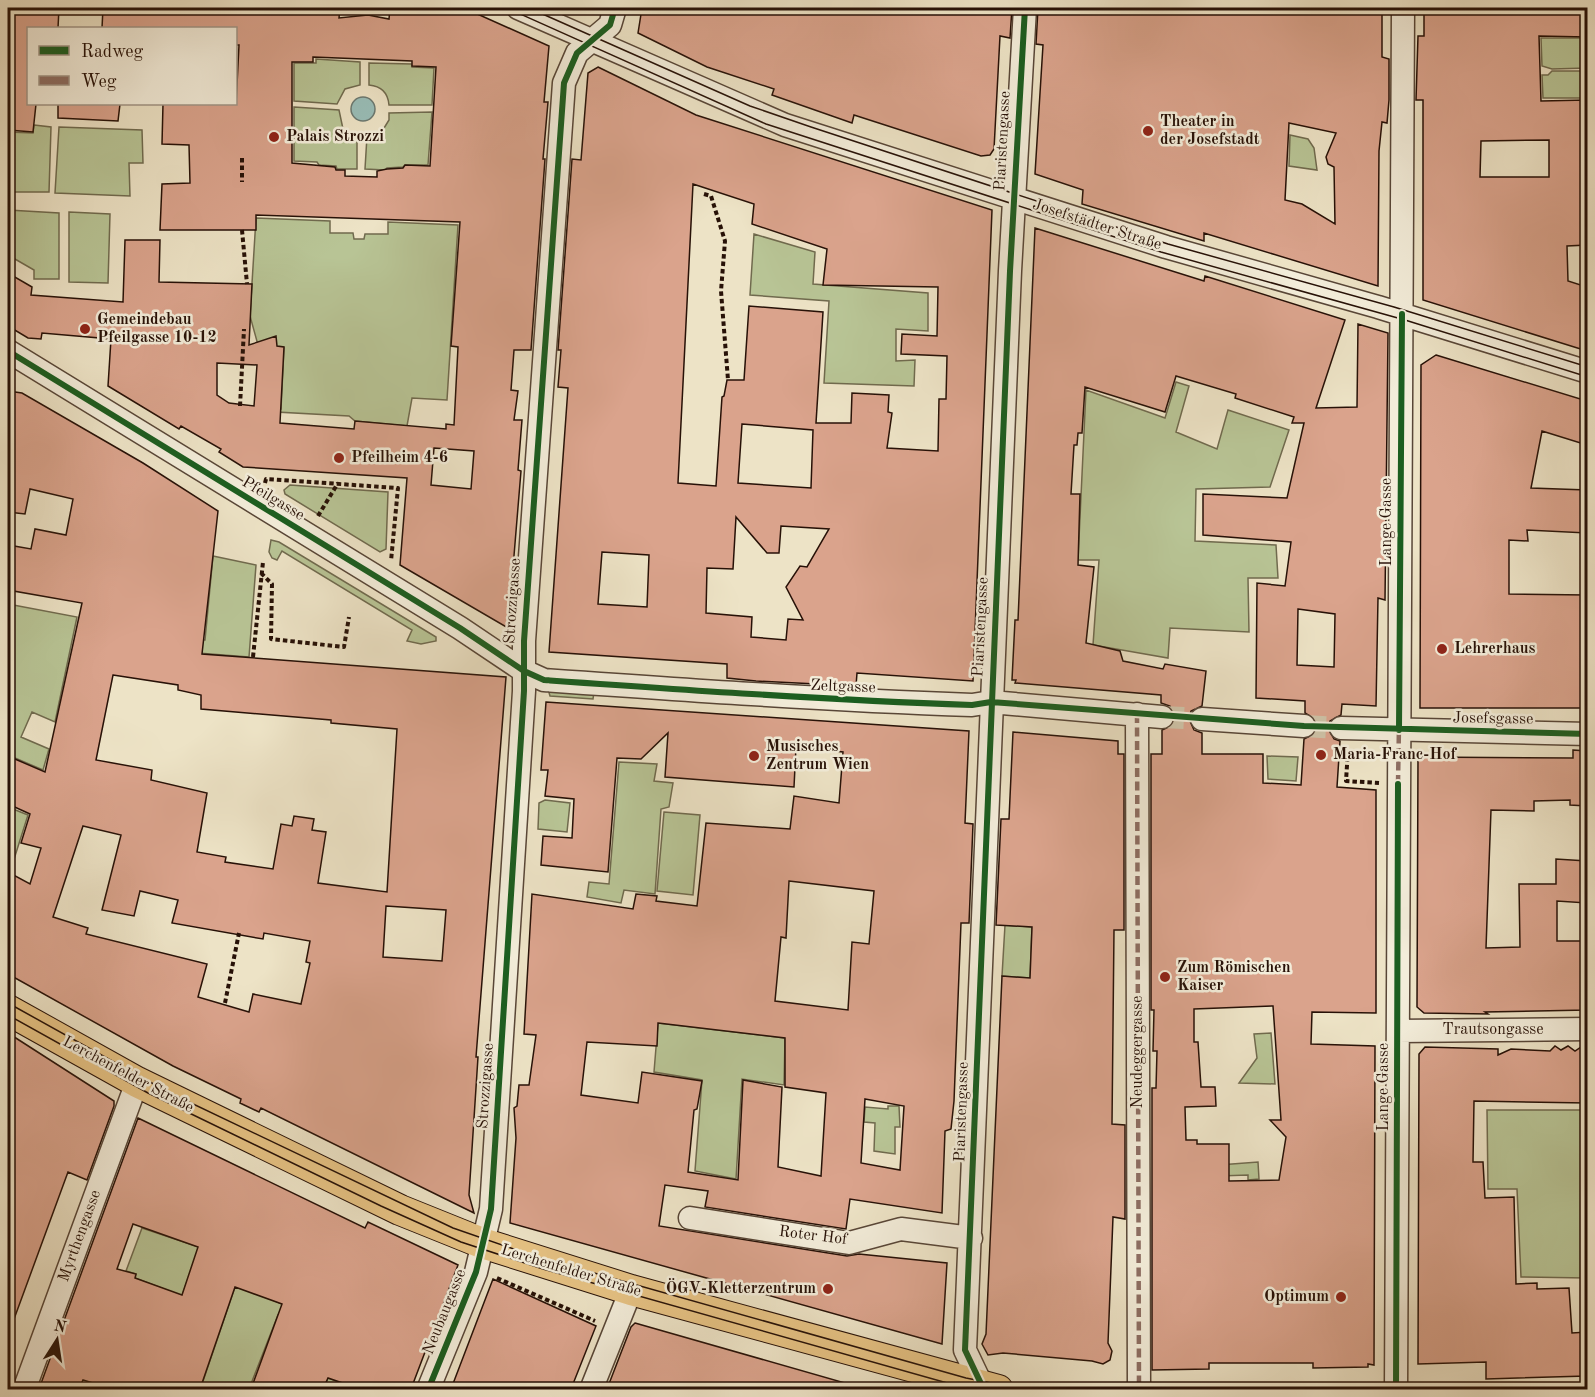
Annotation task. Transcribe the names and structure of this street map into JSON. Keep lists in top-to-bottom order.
{
  "streets": {
    "main road": ["Lerchenfelder Straße"],
    "street": [
      "Piaristengasse",
      "Josefstädter Straße",
      "Pfeilgasse",
      "Lange Gasse",
      "Strozzigasse",
      "Zeltgasse",
      "Josefsgasse",
      "Trautsongasse",
      "Neudeggergasse",
      "Myrthengasse",
      "Roter Hof",
      "Neubaugasse"
    ]
  },
  "crossings": [
    ["Piaristengasse", "Josefstädter Straße"],
    ["Piaristengasse", "Zeltgasse"],
    ["Piaristengasse", "Lerchenfelder Straße"],
    ["Piaristengasse", "Roter Hof"],
    ["Josefstädter Straße", "Lange Gasse"],
    ["Josefstädter Straße", "Strozzigasse"],
    ["Pfeilgasse", "Strozzigasse"],
    ["Pfeilgasse", "Zeltgasse"],
    ["Lange Gasse", "Josefsgasse"],
    ["Lange Gasse", "Trautsongasse"],
    ["Strozzigasse", "Zeltgasse"],
    ["Strozzigasse", "Lerchenfelder Straße"],
    ["Strozzigasse", "Neubaugasse"],
    ["Zeltgasse", "Neudeggergasse"],
    ["Lerchenfelder Straße", "Myrthengasse"],
    ["Lerchenfelder Straße", "Neubaugasse"]
  ],
  "places": [
    "Theater in der Josefstadt",
    "Palais Strozzi",
    "Gemeindebau Pfeilgasse 10-12",
    "Pfeilheim 4-6",
    "Lehrerhaus",
    "Maria-Franc-Hof",
    "Musisches Zentrum Wien",
    "Zum Römischen Kaiser",
    "ÖGV-Kletterzentrum",
    "Optimum"
  ],
  "legend": ["Radweg", "Weg"],
  "north": "top"
}
